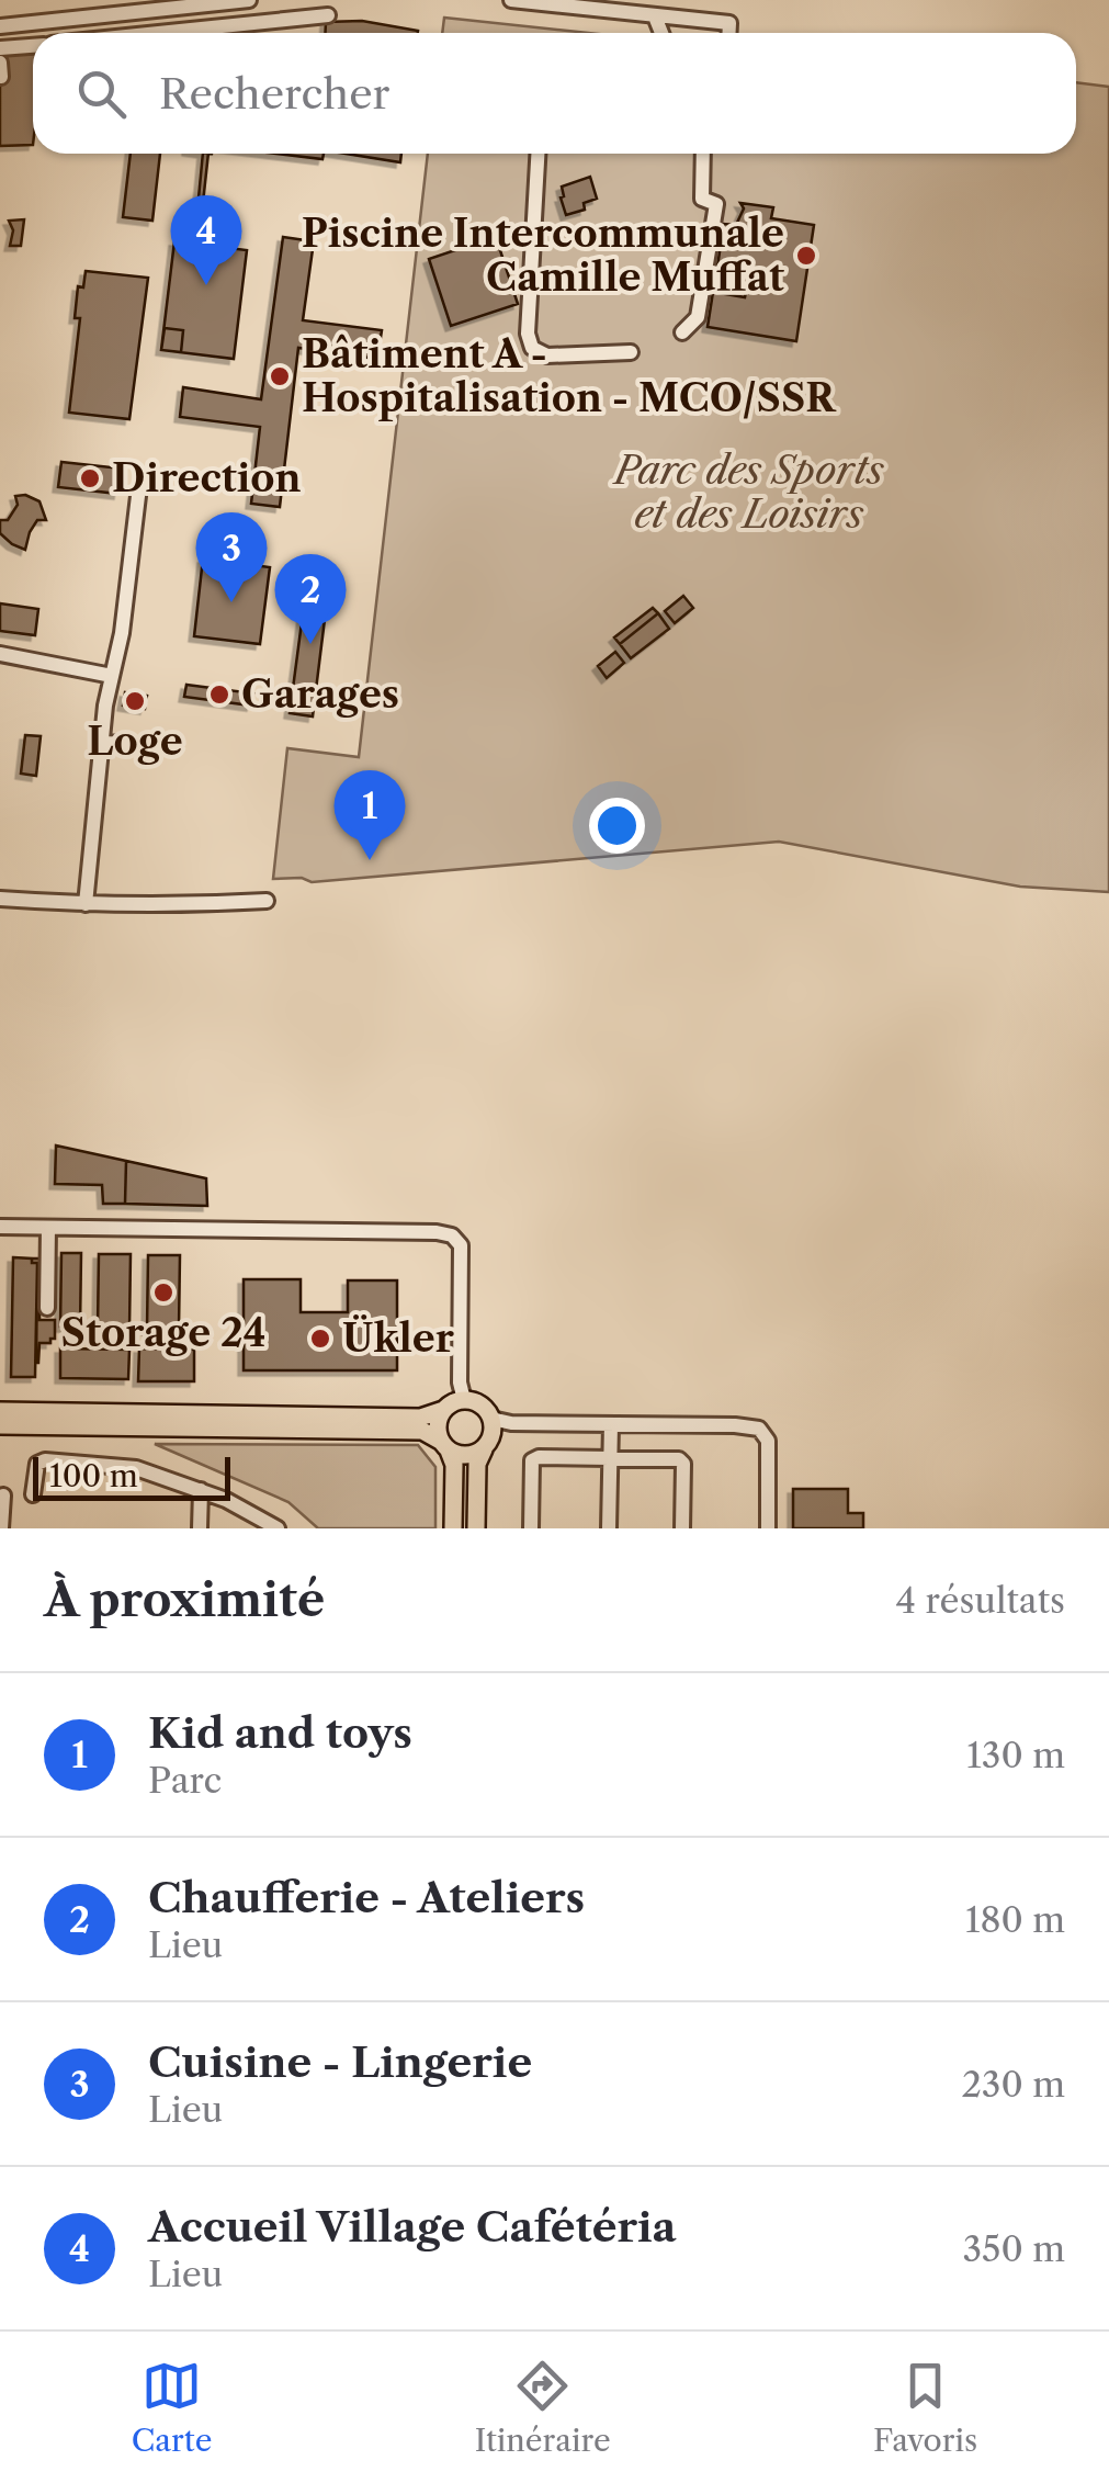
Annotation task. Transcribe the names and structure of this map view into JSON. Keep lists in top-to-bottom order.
{
  "parks": ["Parc des Sports et des Loisirs"],
  "places": [
    "Piscine Intercommunale Camille Muffat",
    "Bâtiment A - Hospitalisation - MCO/SSR",
    "Direction",
    "Garages",
    "Loge",
    "Storage 24",
    "Ükler"
  ],
  "scale_bar": "100 m",
  "page": {
    "search": "Rechercher",
    "pins": [
      "4",
      "3",
      "2",
      "1"
    ],
    "scale": "100 m",
    "heading": ["À proximité", "4 résultats"],
    "list": [
      {
        "mark": "1",
        "name": "Kid and toys",
        "note": "Parc",
        "value": "130 m"
      },
      {
        "mark": "2",
        "name": "Chaufferie - Ateliers",
        "note": "Lieu",
        "value": "180 m"
      },
      {
        "mark": "3",
        "name": "Cuisine - Lingerie",
        "note": "Lieu",
        "value": "230 m"
      },
      {
        "mark": "4",
        "name": "Accueil Village Cafétéria",
        "note": "Lieu",
        "value": "350 m"
      }
    ],
    "nav": ["Carte", "Itinéraire", "Favoris"]
  }
}
